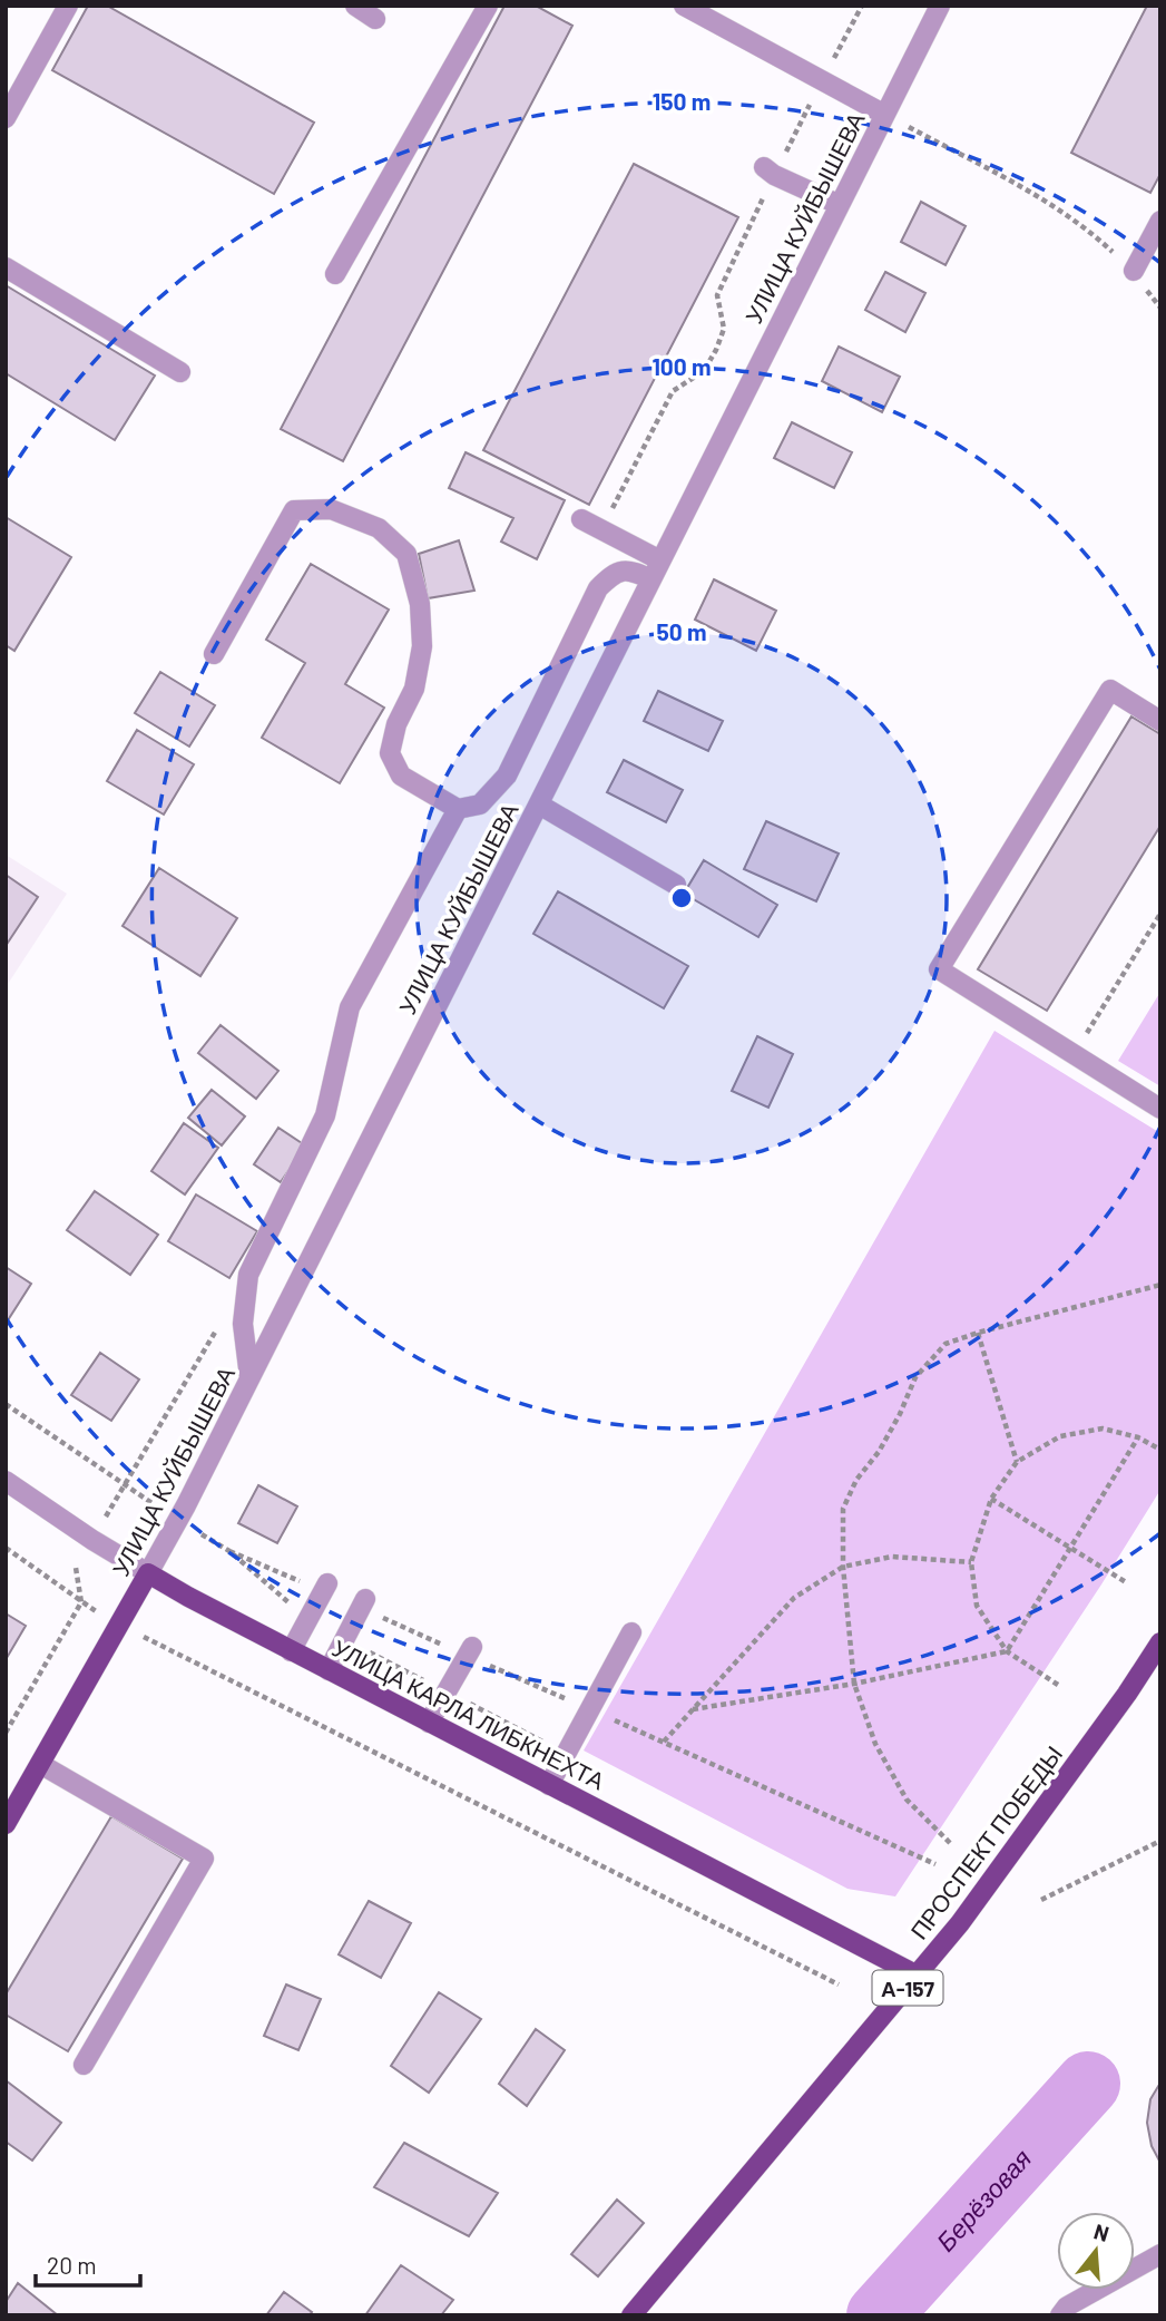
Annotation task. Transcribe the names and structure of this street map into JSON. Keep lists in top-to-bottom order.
{
  "streets": {
    "main road": [
      "УЛИЦА КУЙБЫШЕВА",
      "УЛИЦА КАРЛА ЛИБКНЕХТА",
      "ПРОСПЕКТ ПОБЕДЫ",
      "А-157"
    ]
  },
  "crossings": [
    ["УЛИЦА КУЙБЫШЕВА", "УЛИЦА КАРЛА ЛИБКНЕХТА"],
    ["УЛИЦА КАРЛА ЛИБКНЕХТА", "ПРОСПЕКТ ПОБЕДЫ"]
  ],
  "water": ["Берёзовая"],
  "scale_bar": "20 m",
  "north": "top",
  "rings": ["150 m", "100 m", "50 m"]
}
